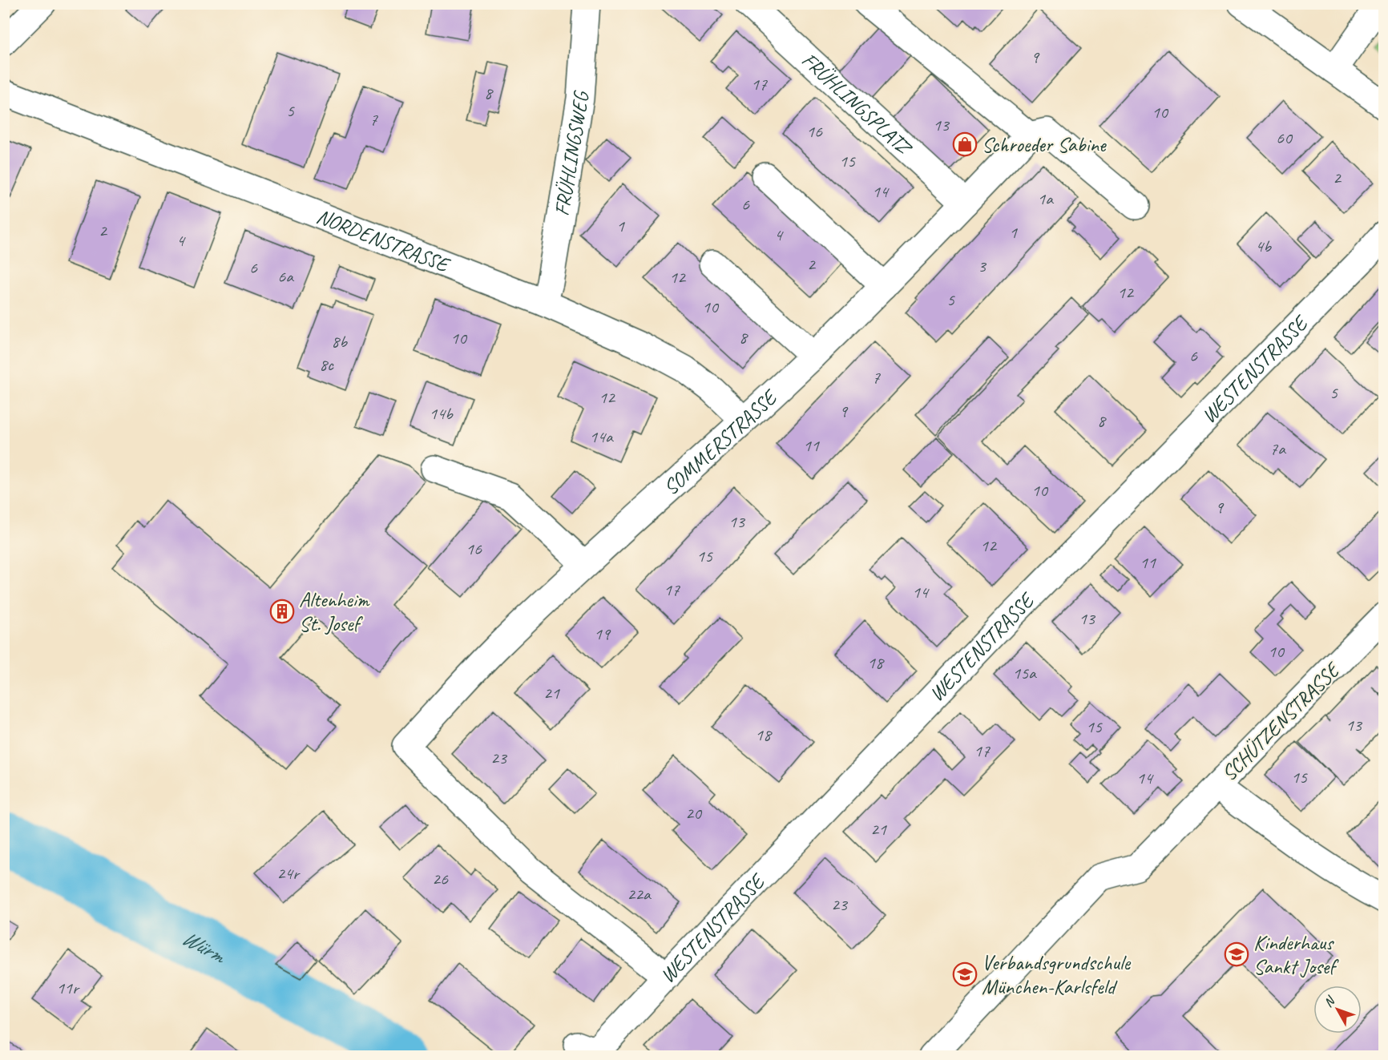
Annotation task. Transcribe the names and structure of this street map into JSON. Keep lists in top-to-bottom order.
{
  "streets": {
    "street": [
      "FRÜHLINGSPLATZ",
      "FRÜHLINGSWEG",
      "NORDENSTRASSE",
      "WESTENSTRASSE",
      "SOMMERSTRASSE",
      "SCHÜTZENSTRASSE"
    ]
  },
  "crossings": [
    ["FRÜHLINGSPLATZ", "SOMMERSTRASSE"],
    ["FRÜHLINGSWEG", "NORDENSTRASSE"],
    ["NORDENSTRASSE", "SOMMERSTRASSE"],
    ["WESTENSTRASSE", "SOMMERSTRASSE"]
  ],
  "water": ["Würm"],
  "places": {
    "shop": ["Schroeder Sabine"],
    "building": ["Altenheim St. Josef"],
    "school or university": ["Kinderhaus Sankt Josef", "Verbandsgrundschule München-Karlsfeld"]
  },
  "house_numbers": [
    "9",
    "17",
    "8",
    "5",
    "10",
    "7",
    "13",
    "16",
    "60",
    "15",
    "2",
    "14",
    "1a",
    "6",
    "1",
    "2",
    "1",
    "4",
    "4",
    "4b",
    "2",
    "3",
    "6",
    "6a",
    "12",
    "12",
    "5",
    "10",
    "8",
    "10",
    "8b",
    "6",
    "8c",
    "7",
    "5",
    "12",
    "9",
    "14b",
    "8",
    "14a",
    "11",
    "7a",
    "10",
    "9",
    "13",
    "12",
    "16",
    "15",
    "11",
    "17",
    "14",
    "13",
    "19",
    "10",
    "18",
    "15a",
    "21",
    "13",
    "15",
    "18",
    "17",
    "23",
    "15",
    "14",
    "20",
    "21",
    "24r",
    "26",
    "22a",
    "23",
    "11r"
  ],
  "north": "top left"
}
